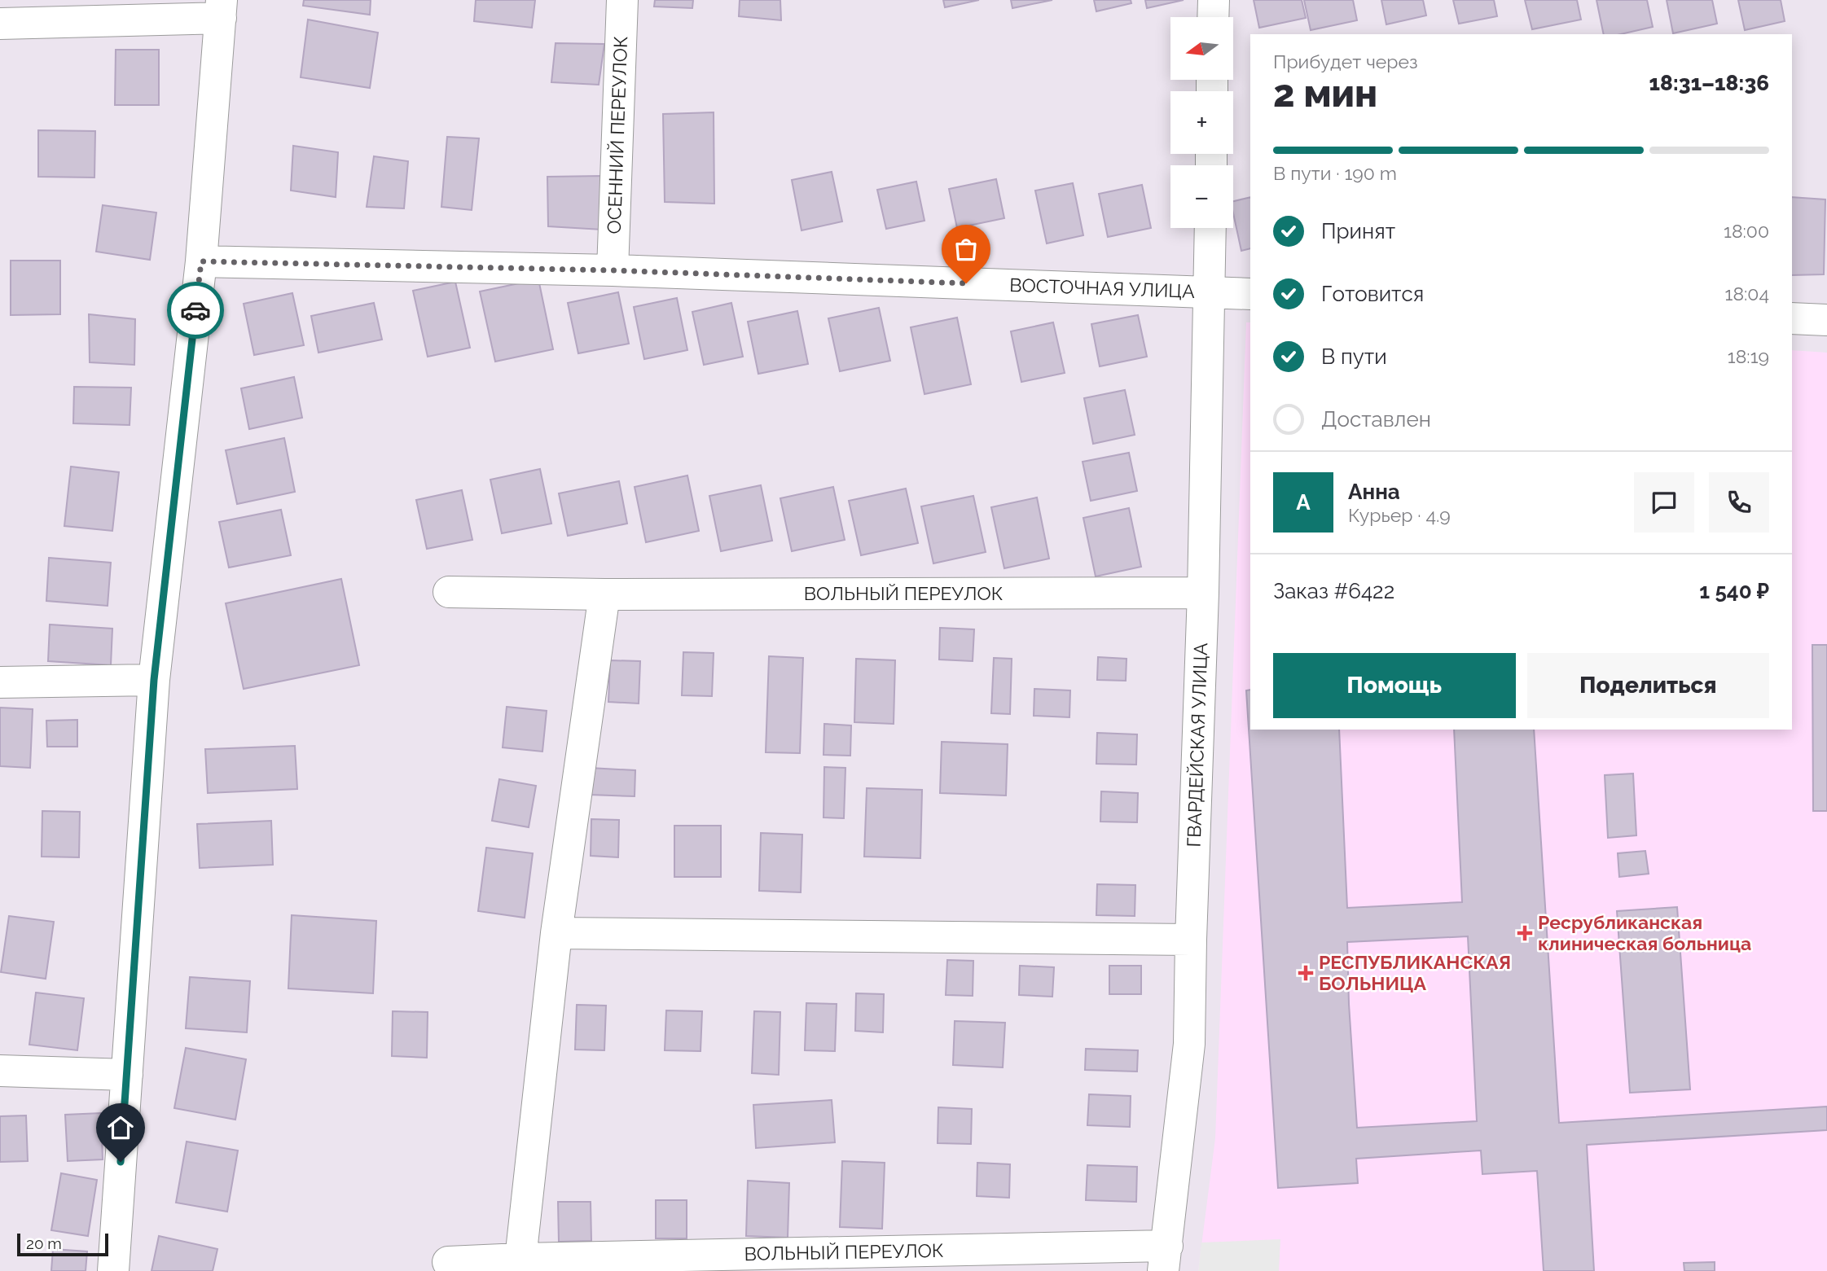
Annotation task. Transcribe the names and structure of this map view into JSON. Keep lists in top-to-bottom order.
{
  "streets": {
    "street": [
      "ОСЕННИЙ ПЕРЕУЛОК",
      "ВОСТОЧНАЯ УЛИЦА",
      "ВОЛЬНЫЙ ПЕРЕУЛОК",
      "ГВАРДЕЙСКАЯ УЛИЦА"
    ]
  },
  "crossings": [
    ["ОСЕННИЙ ПЕРЕУЛОК", "ВОСТОЧНАЯ УЛИЦА"],
    ["ВОСТОЧНАЯ УЛИЦА", "ГВАРДЕЙСКАЯ УЛИЦА"],
    ["ВОЛЬНЫЙ ПЕРЕУЛОК", "ГВАРДЕЙСКАЯ УЛИЦА"]
  ],
  "places": {
    "health": ["Ресрубликанская клиническая больница", "РЕСПУБЛИКАНСКАЯ БОЛЬНИЦА"]
  },
  "scale_bar": "20 m",
  "north": "left",
  "page": {
    "map_buttons": ["+", "−"],
    "heading": ["2 мин", "Прибудет через", "18:31–18:36"],
    "panel": [
      "Анна",
      "Курьер · 4.9",
      "Заказ #6422",
      "1 540 ₽"
    ],
    "bar": "В пути · 190 m",
    "list": [
      ["Принят", "18:00"],
      ["Готовится", "18:04"],
      ["В пути", "18:19"],
      "Доставлен"
    ],
    "round": "А",
    "buttons": ["Помощь", "Поделиться"],
    "scale": "20 m"
  }
}
